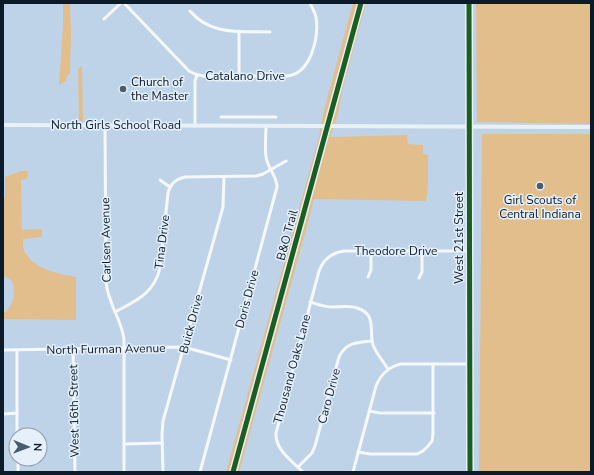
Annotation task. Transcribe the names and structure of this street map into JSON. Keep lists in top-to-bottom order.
{
  "streets": {
    "main road": ["North Girls School Road"],
    "street": [
      "Catalano Drive",
      "West 21st Street",
      "Carlsen Avenue",
      "Tina Drive",
      "Theodore Drive",
      "Doris Drive",
      "Buick Drive",
      "North Furman Avenue",
      "Thousand Oaks Lane",
      "Caro Drive",
      "West 16th Street"
    ],
    "cycle path": ["B&O Trail"]
  },
  "crossings": [
    ["North Girls School Road", "West 21st Street"],
    ["North Girls School Road", "Carlsen Avenue"],
    ["North Girls School Road", "Doris Drive"],
    ["West 21st Street", "Theodore Drive"],
    ["Carlsen Avenue", "Tina Drive"],
    ["Carlsen Avenue", "North Furman Avenue"],
    ["Theodore Drive", "Thousand Oaks Lane"],
    ["Doris Drive", "North Furman Avenue"],
    ["Buick Drive", "North Furman Avenue"],
    ["North Furman Avenue", "West 16th Street"],
    ["Thousand Oaks Lane", "Caro Drive"]
  ],
  "places": ["Church of the Master", "Girl Scouts of Central Indiana"],
  "north": "right"
}
